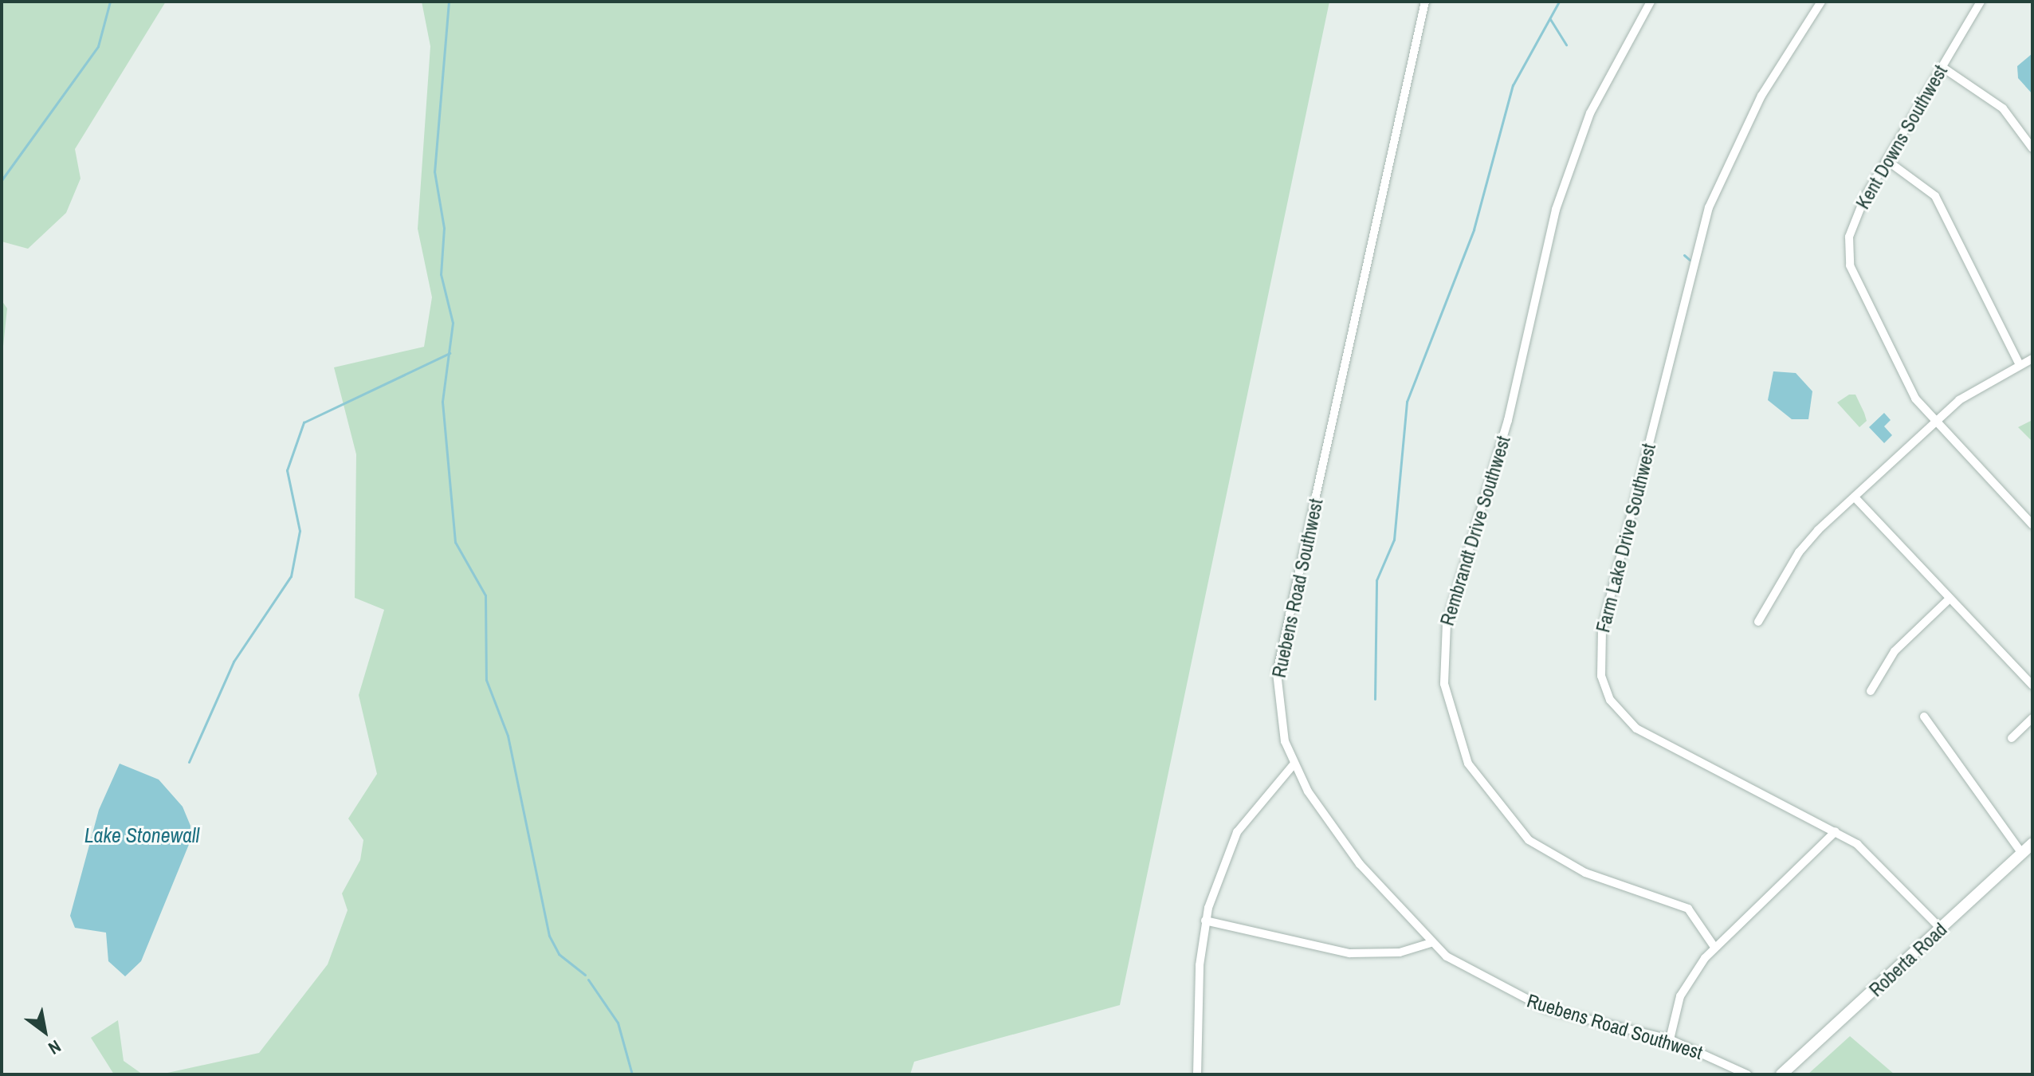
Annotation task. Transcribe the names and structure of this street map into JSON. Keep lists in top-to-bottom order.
{
  "streets": {
    "street": [
      "Kent Downs Southwest",
      "Rembrandt Drive Southwest",
      "Farm Lake Drive Southwest",
      "Ruebens Road Southwest",
      "Roberta Road"
    ]
  },
  "crossings": [
    ["Farm Lake Drive Southwest", "Roberta Road"]
  ],
  "water": ["Lake Stonewall"],
  "north": "bottom right"
}
